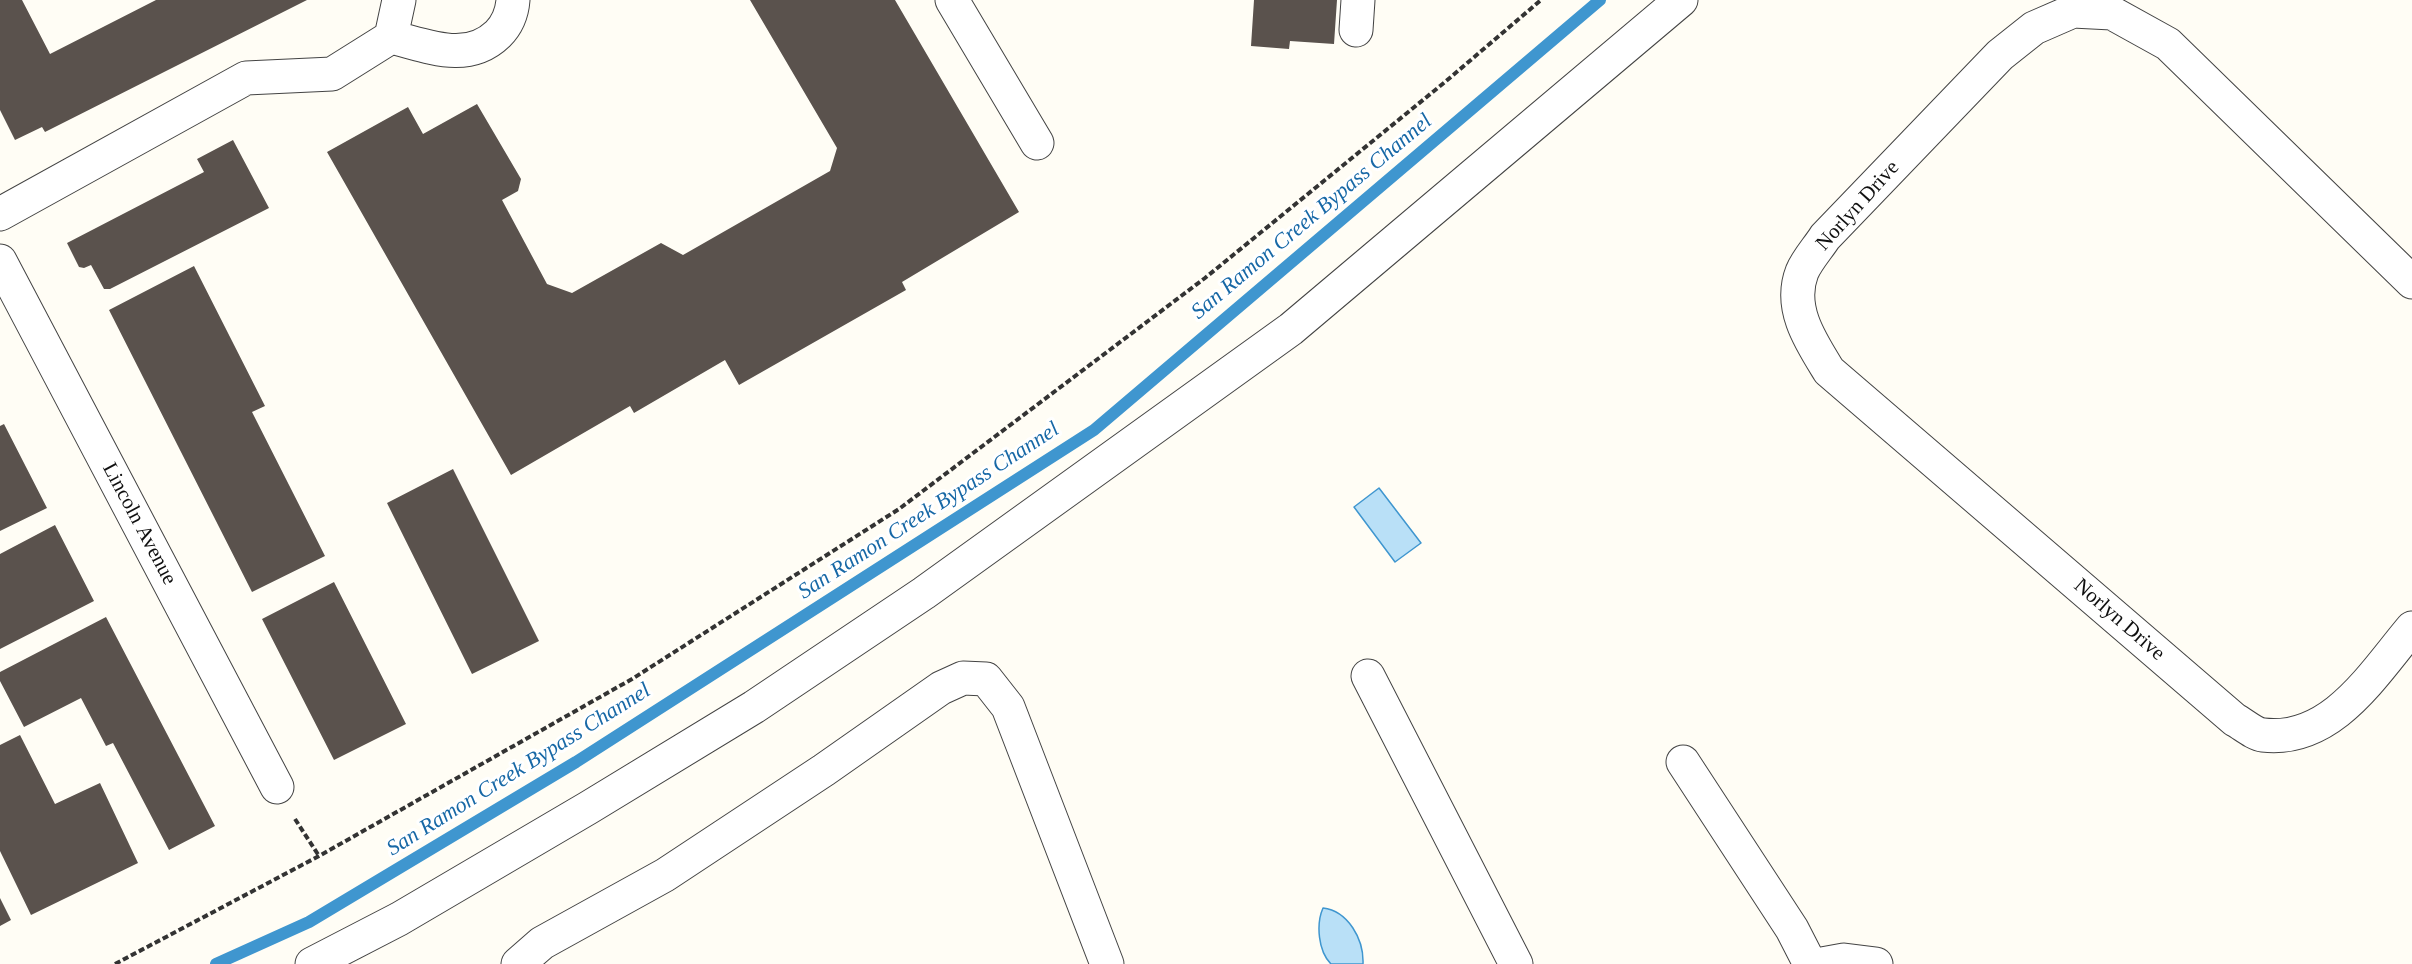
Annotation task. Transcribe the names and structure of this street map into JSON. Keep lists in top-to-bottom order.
{
  "streets": {
    "street": ["Norlyn Drive", "Lincoln Avenue"]
  },
  "water": ["San Ramon Creek Bypass Channel"]
}
